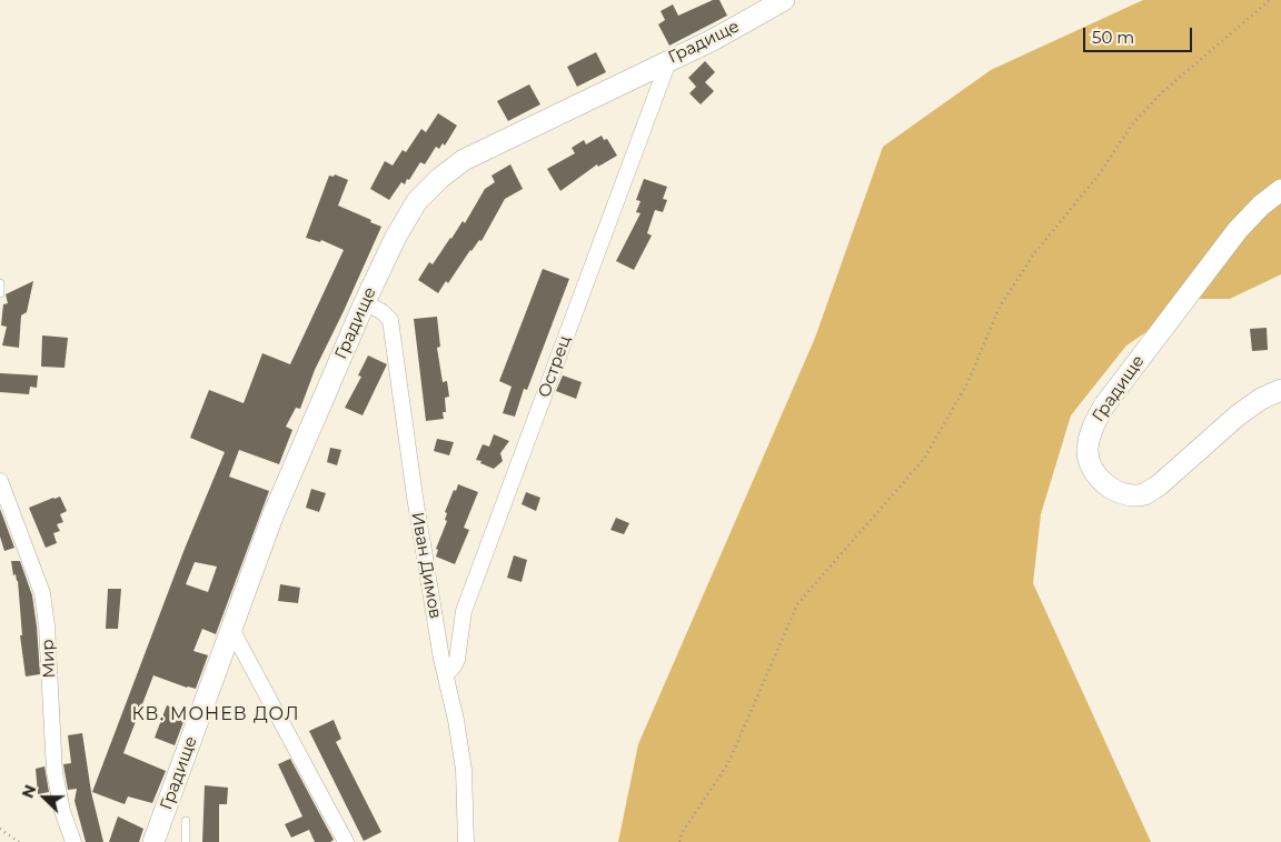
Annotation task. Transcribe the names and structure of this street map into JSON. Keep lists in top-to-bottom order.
{
  "streets": {
    "street": [
      "Градище",
      "Острец",
      "Иван Димов",
      "Мир"
    ]
  },
  "crossings": [
    ["Градище", "Острец"],
    ["Градище", "Иван Димов"],
    ["Острец", "Иван Димов"]
  ],
  "districts": ["КВ. МОНЕВ ДОЛ"],
  "scale_bar": "50 m",
  "north": "left"
}
